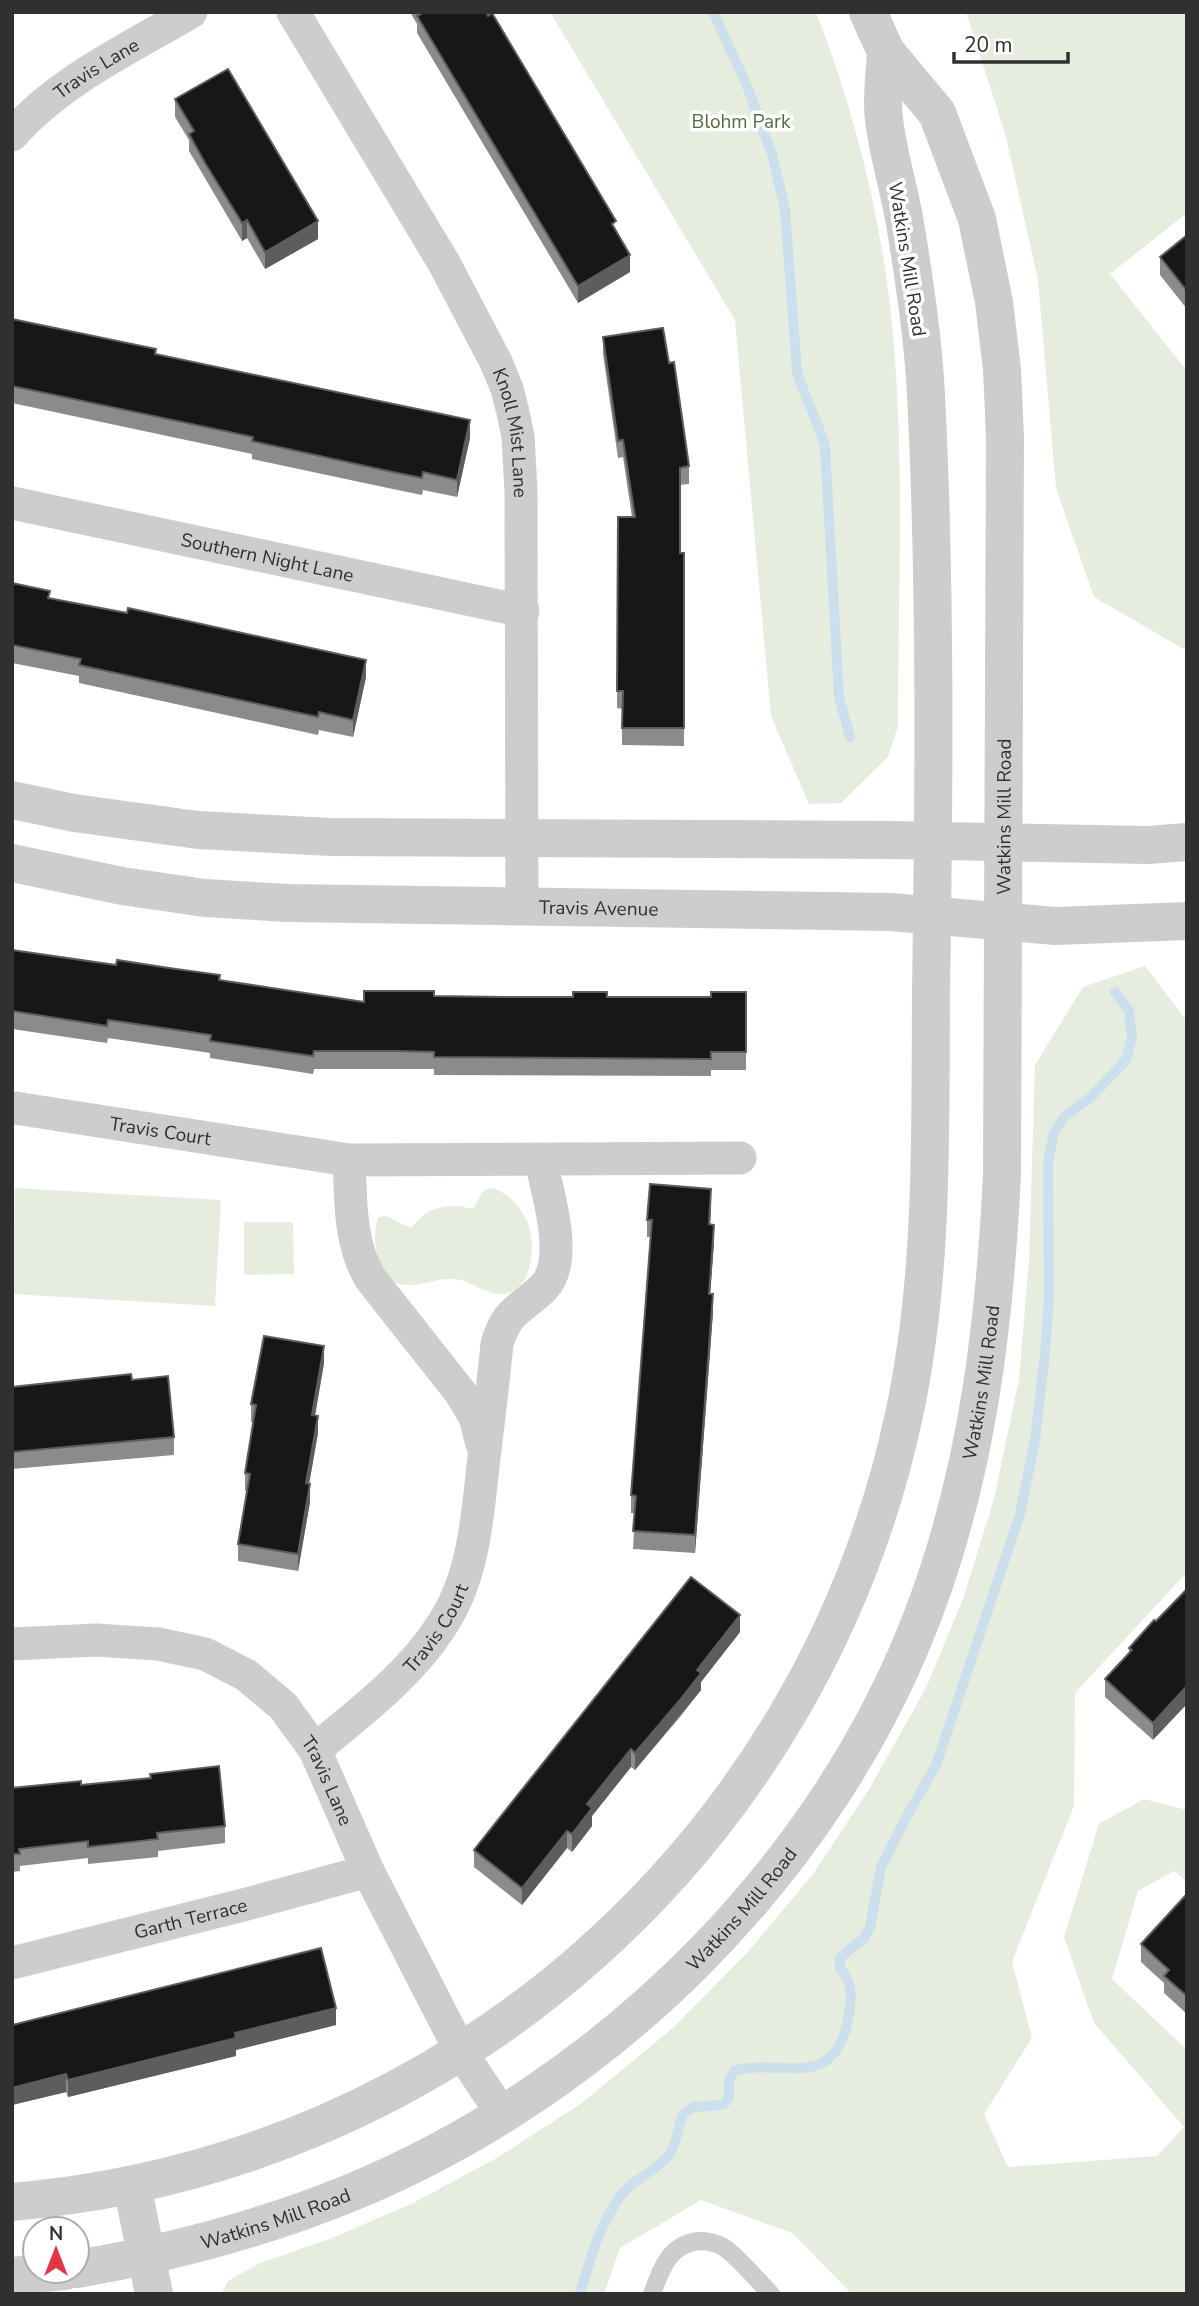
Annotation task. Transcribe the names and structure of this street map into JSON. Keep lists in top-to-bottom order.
{
  "streets": {
    "street": [
      "Travis Lane",
      "Watkins Mill Road",
      "Knoll Mist Lane",
      "Southern Night Lane",
      "Travis Avenue",
      "Travis Court",
      "Garth Terrace"
    ]
  },
  "crossings": [
    ["Travis Lane", "Watkins Mill Road"],
    ["Travis Lane", "Travis Court"],
    ["Travis Lane", "Garth Terrace"],
    ["Watkins Mill Road", "Travis Avenue"],
    ["Knoll Mist Lane", "Southern Night Lane"],
    ["Knoll Mist Lane", "Travis Avenue"]
  ],
  "parks": ["Blohm Park"],
  "scale_bar": "20 m",
  "north": "top"
}
